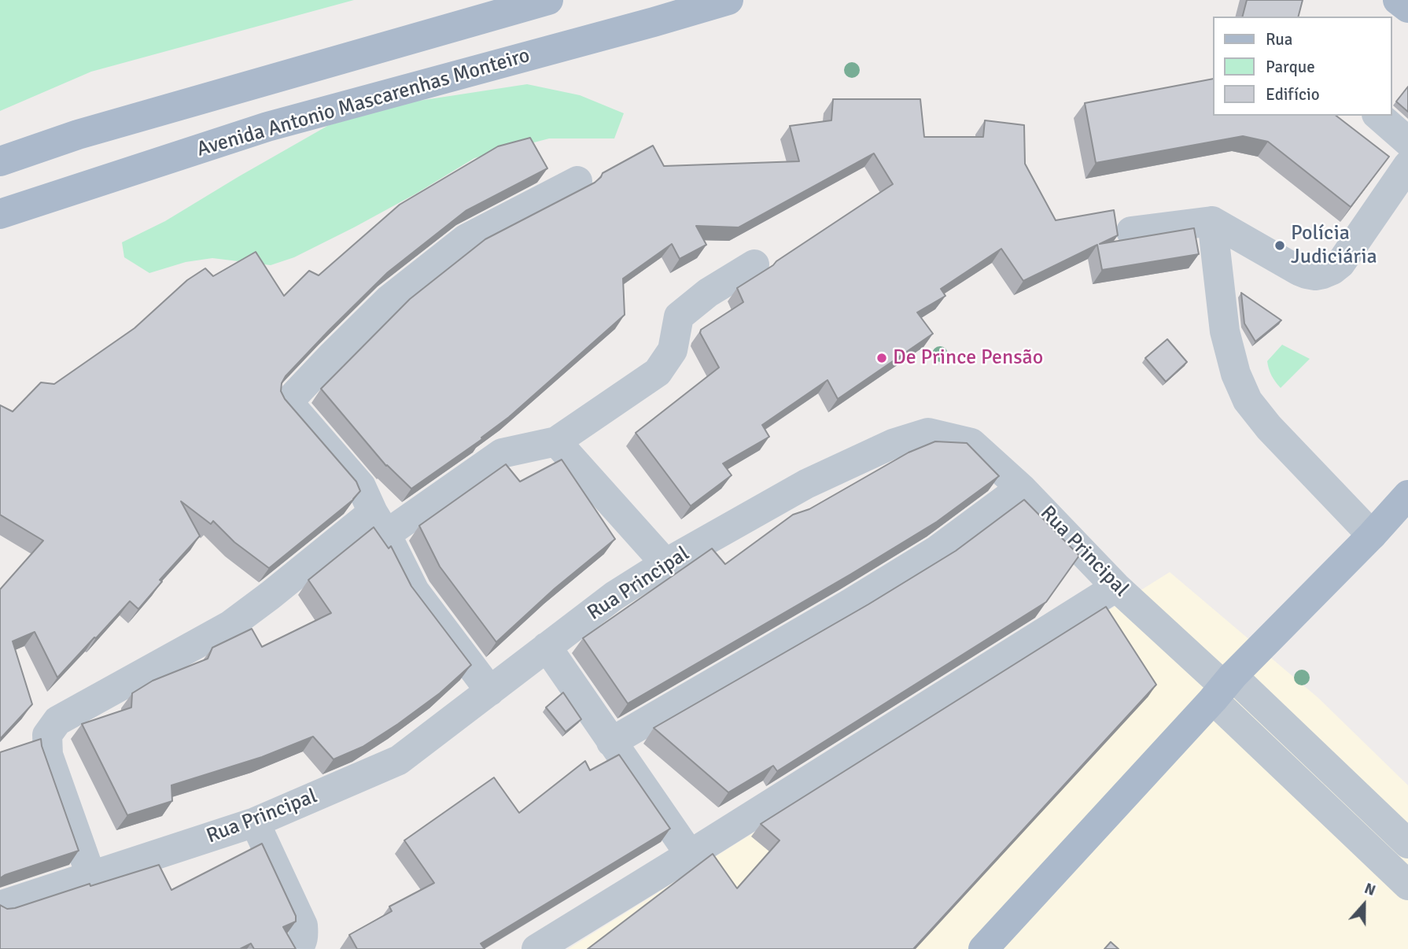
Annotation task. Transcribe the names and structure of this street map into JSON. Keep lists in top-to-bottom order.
{
  "streets": {
    "main road": ["Avenida Antonio Mascarenhas Monteiro"],
    "street": ["Rua Principal"]
  },
  "places": ["Polícia Judiciária", "De Prince Pensão"],
  "legend": ["Rua", "Parque", "Edifício"],
  "north": "top"
}
